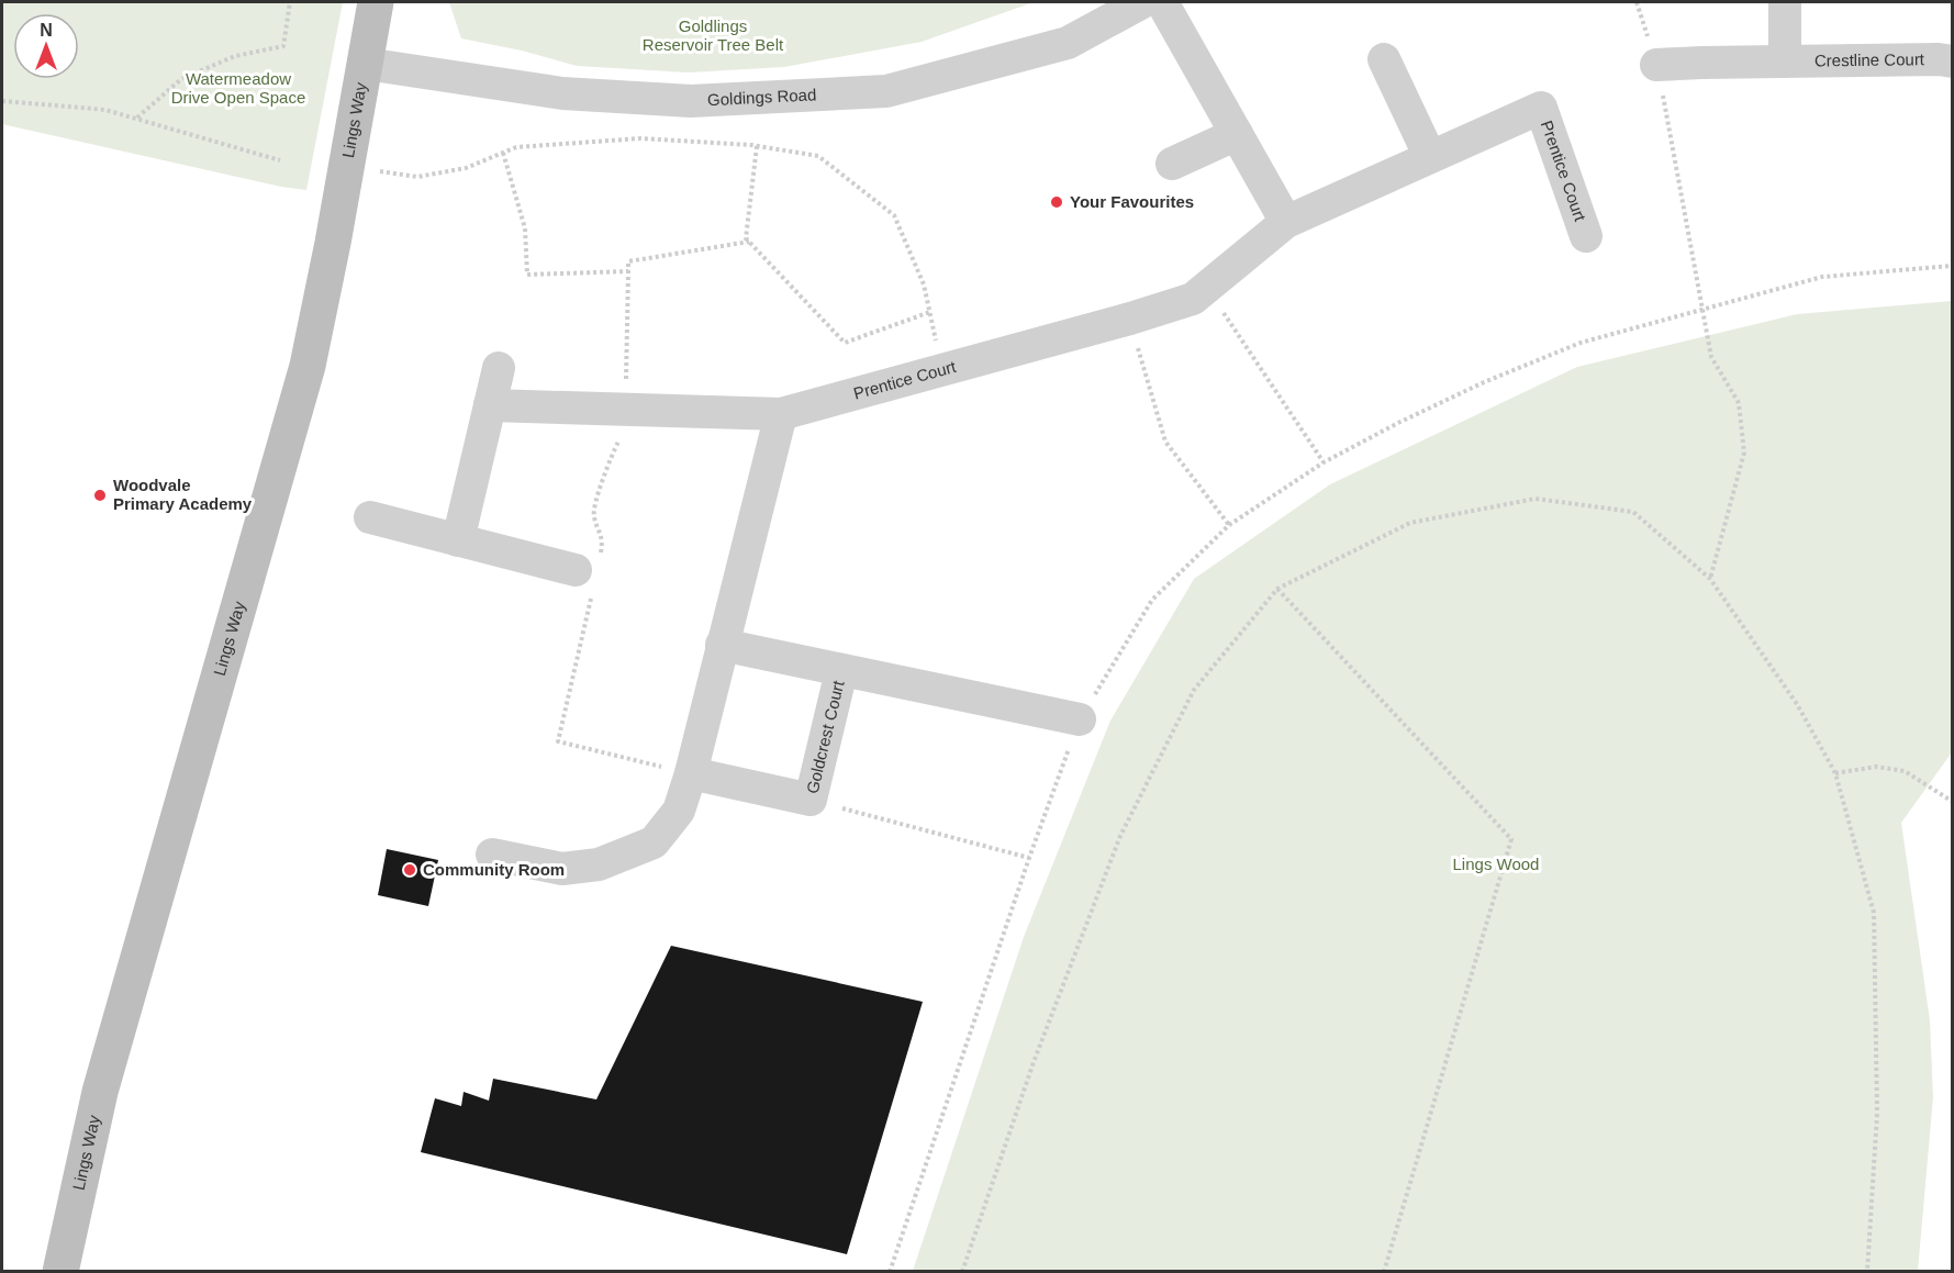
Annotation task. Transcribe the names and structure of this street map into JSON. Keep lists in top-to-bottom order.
{
  "streets": {
    "street": [
      "Crestline Court",
      "Goldings Road",
      "Lings Way",
      "Prentice Court",
      "Goldcrest Court"
    ]
  },
  "crossings": [
    ["Goldings Road", "Lings Way"]
  ],
  "parks": ["Goldlings Reservoir Tree Belt", "Watermeadow Drive Open Space", "Lings Wood"],
  "places": ["Your Favourites", "Woodvale Primary Academy", "Community Room"],
  "north": "top"
}
